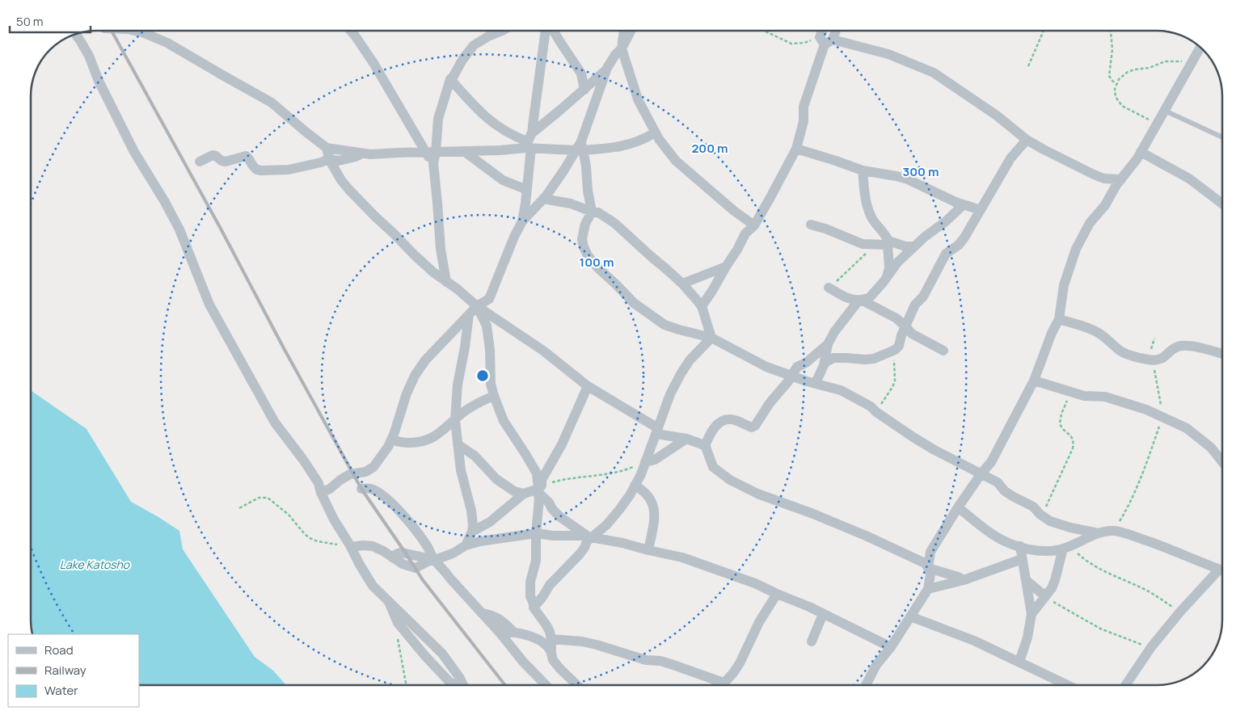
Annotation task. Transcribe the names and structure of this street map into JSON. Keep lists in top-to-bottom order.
{
  "water": ["Lake Katosho"],
  "legend": ["Road", "Railway", "Water"],
  "scale_bar": "50 m",
  "rings": ["200 m", "300 m", "100 m"]
}
